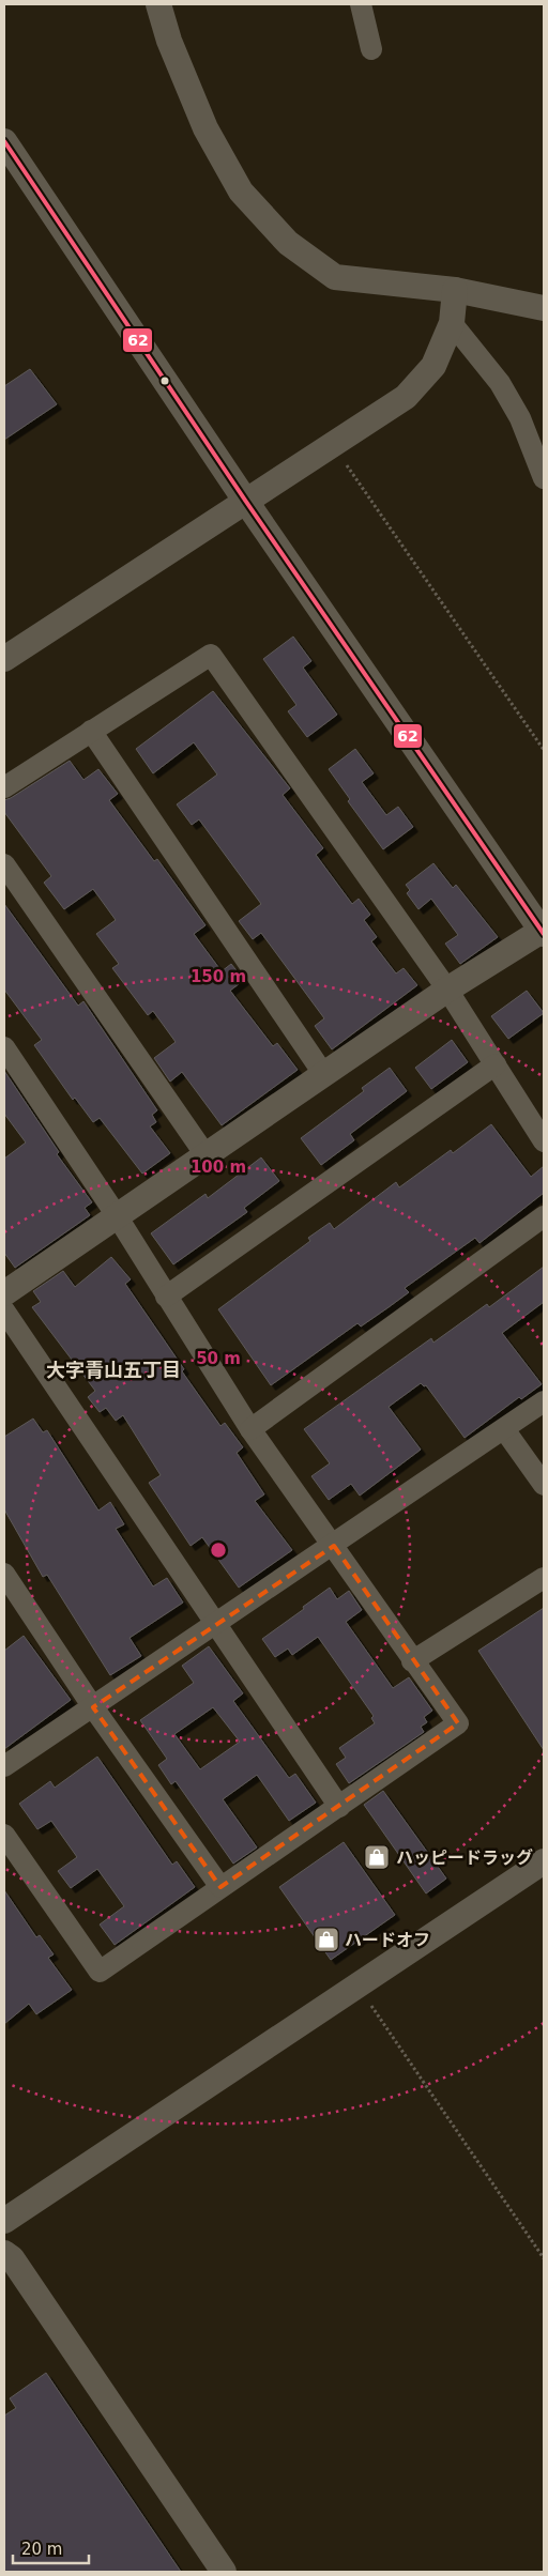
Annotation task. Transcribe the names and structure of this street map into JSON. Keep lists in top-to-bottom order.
{
  "districts": ["大字青山五丁目"],
  "places": {
    "shop": ["ハッピードラッグ", "ハードオフ"]
  },
  "lines": ["transit line 62"],
  "scale_bar": "20 m",
  "rings": ["150 m", "100 m", "50 m"]
}
